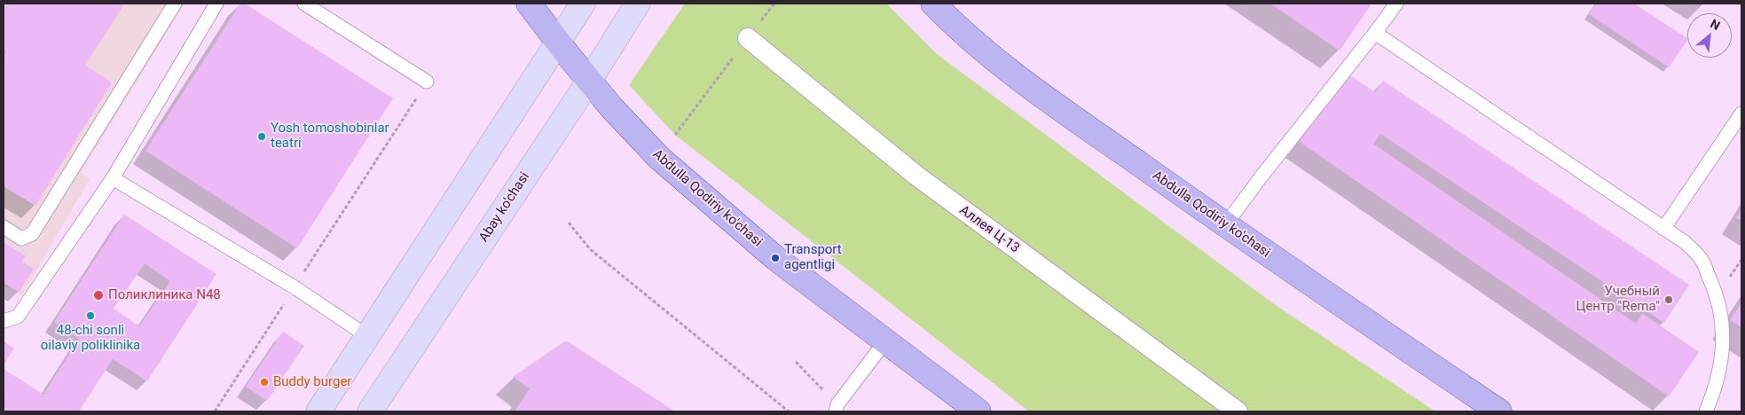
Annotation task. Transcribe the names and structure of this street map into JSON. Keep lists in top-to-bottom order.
{
  "streets": {
    "main road": ["Abdulla Qodiriy ko'chasi", "Abay ko'chasi"],
    "street": ["Аллея Ц-13"]
  },
  "crossings": [
    ["Abdulla Qodiriy ko'chasi", "Abay ko'chasi"]
  ],
  "places": [
    "Yosh tomoshobinlar teatri",
    "Transport agentligi",
    "Поликлиника N48",
    "Учебный Центр \"Rema\"",
    "48-chi sonli oilaviy poliklinika",
    "Buddy burger"
  ],
  "north": "top right"
}
